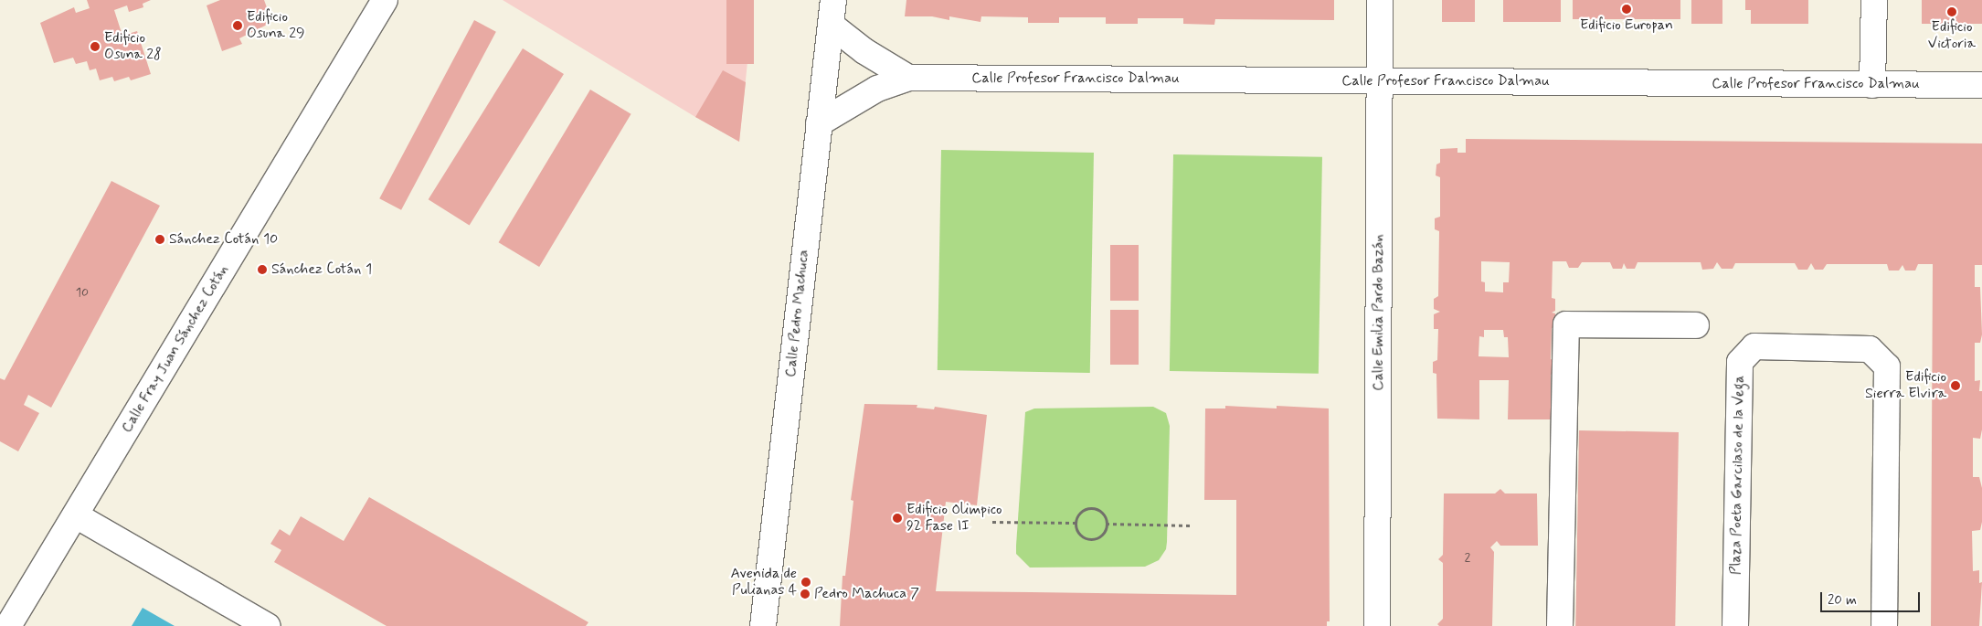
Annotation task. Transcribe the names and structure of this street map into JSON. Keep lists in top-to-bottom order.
{
  "streets": {
    "street": [
      "Calle Profesor Francisco Dalmau",
      "Calle Emilia Pardo Bazán",
      "Calle Pedro Machuca",
      "Calle Fray Juan Sánchez Cotán",
      "Plaza Poeta Garcilaso de la Vega"
    ]
  },
  "crossings": [
    ["Calle Profesor Francisco Dalmau", "Calle Emilia Pardo Bazán"],
    ["Calle Profesor Francisco Dalmau", "Calle Pedro Machuca"]
  ],
  "places": [
    "Edificio Europan",
    "Edificio Victoria",
    "Edificio Osuna 29",
    "Edificio Osuna 28",
    "Sánchez Cotán 10",
    "Sánchez Cotán 1",
    "Edificio Sierra Elvira",
    "Edificio Olimpico 92 Fase II",
    "Avenida de Pulianas 4",
    "Pedro Machuca 7"
  ],
  "house_numbers": ["10", "2"],
  "scale_bar": "20 m"
}
